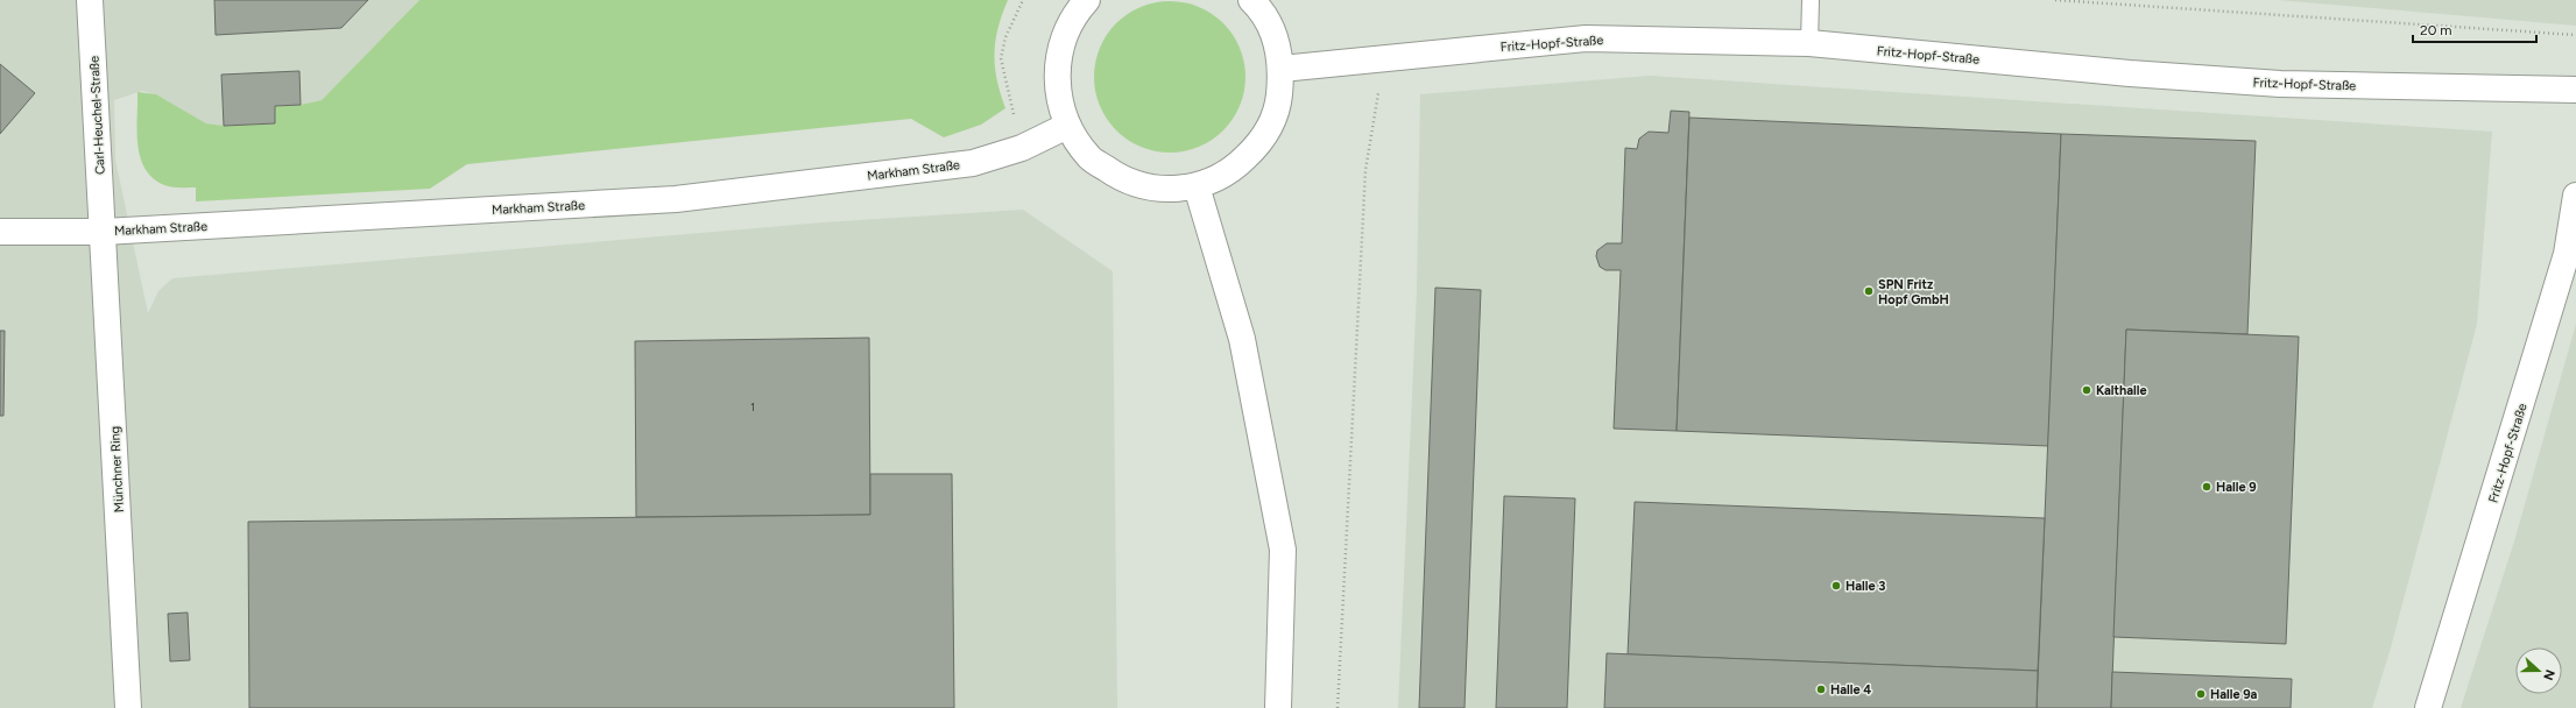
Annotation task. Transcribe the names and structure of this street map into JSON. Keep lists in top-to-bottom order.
{
  "streets": {
    "street": [
      "Fritz-Hopf-Straße",
      "Carl-Heuchel-Straße",
      "Markham Straße",
      "Münchner Ring"
    ]
  },
  "crossings": [
    ["Carl-Heuchel-Straße", "Markham Straße"],
    ["Carl-Heuchel-Straße", "Münchner Ring"],
    ["Markham Straße", "Münchner Ring"]
  ],
  "places": [
    "SPN Fritz Hopf GmbH",
    "Kalthalle",
    "Halle 9",
    "Halle 3",
    "Halle 4",
    "Halle 9a"
  ],
  "house_numbers": ["1"],
  "scale_bar": "20 m",
  "north": "right"
}
